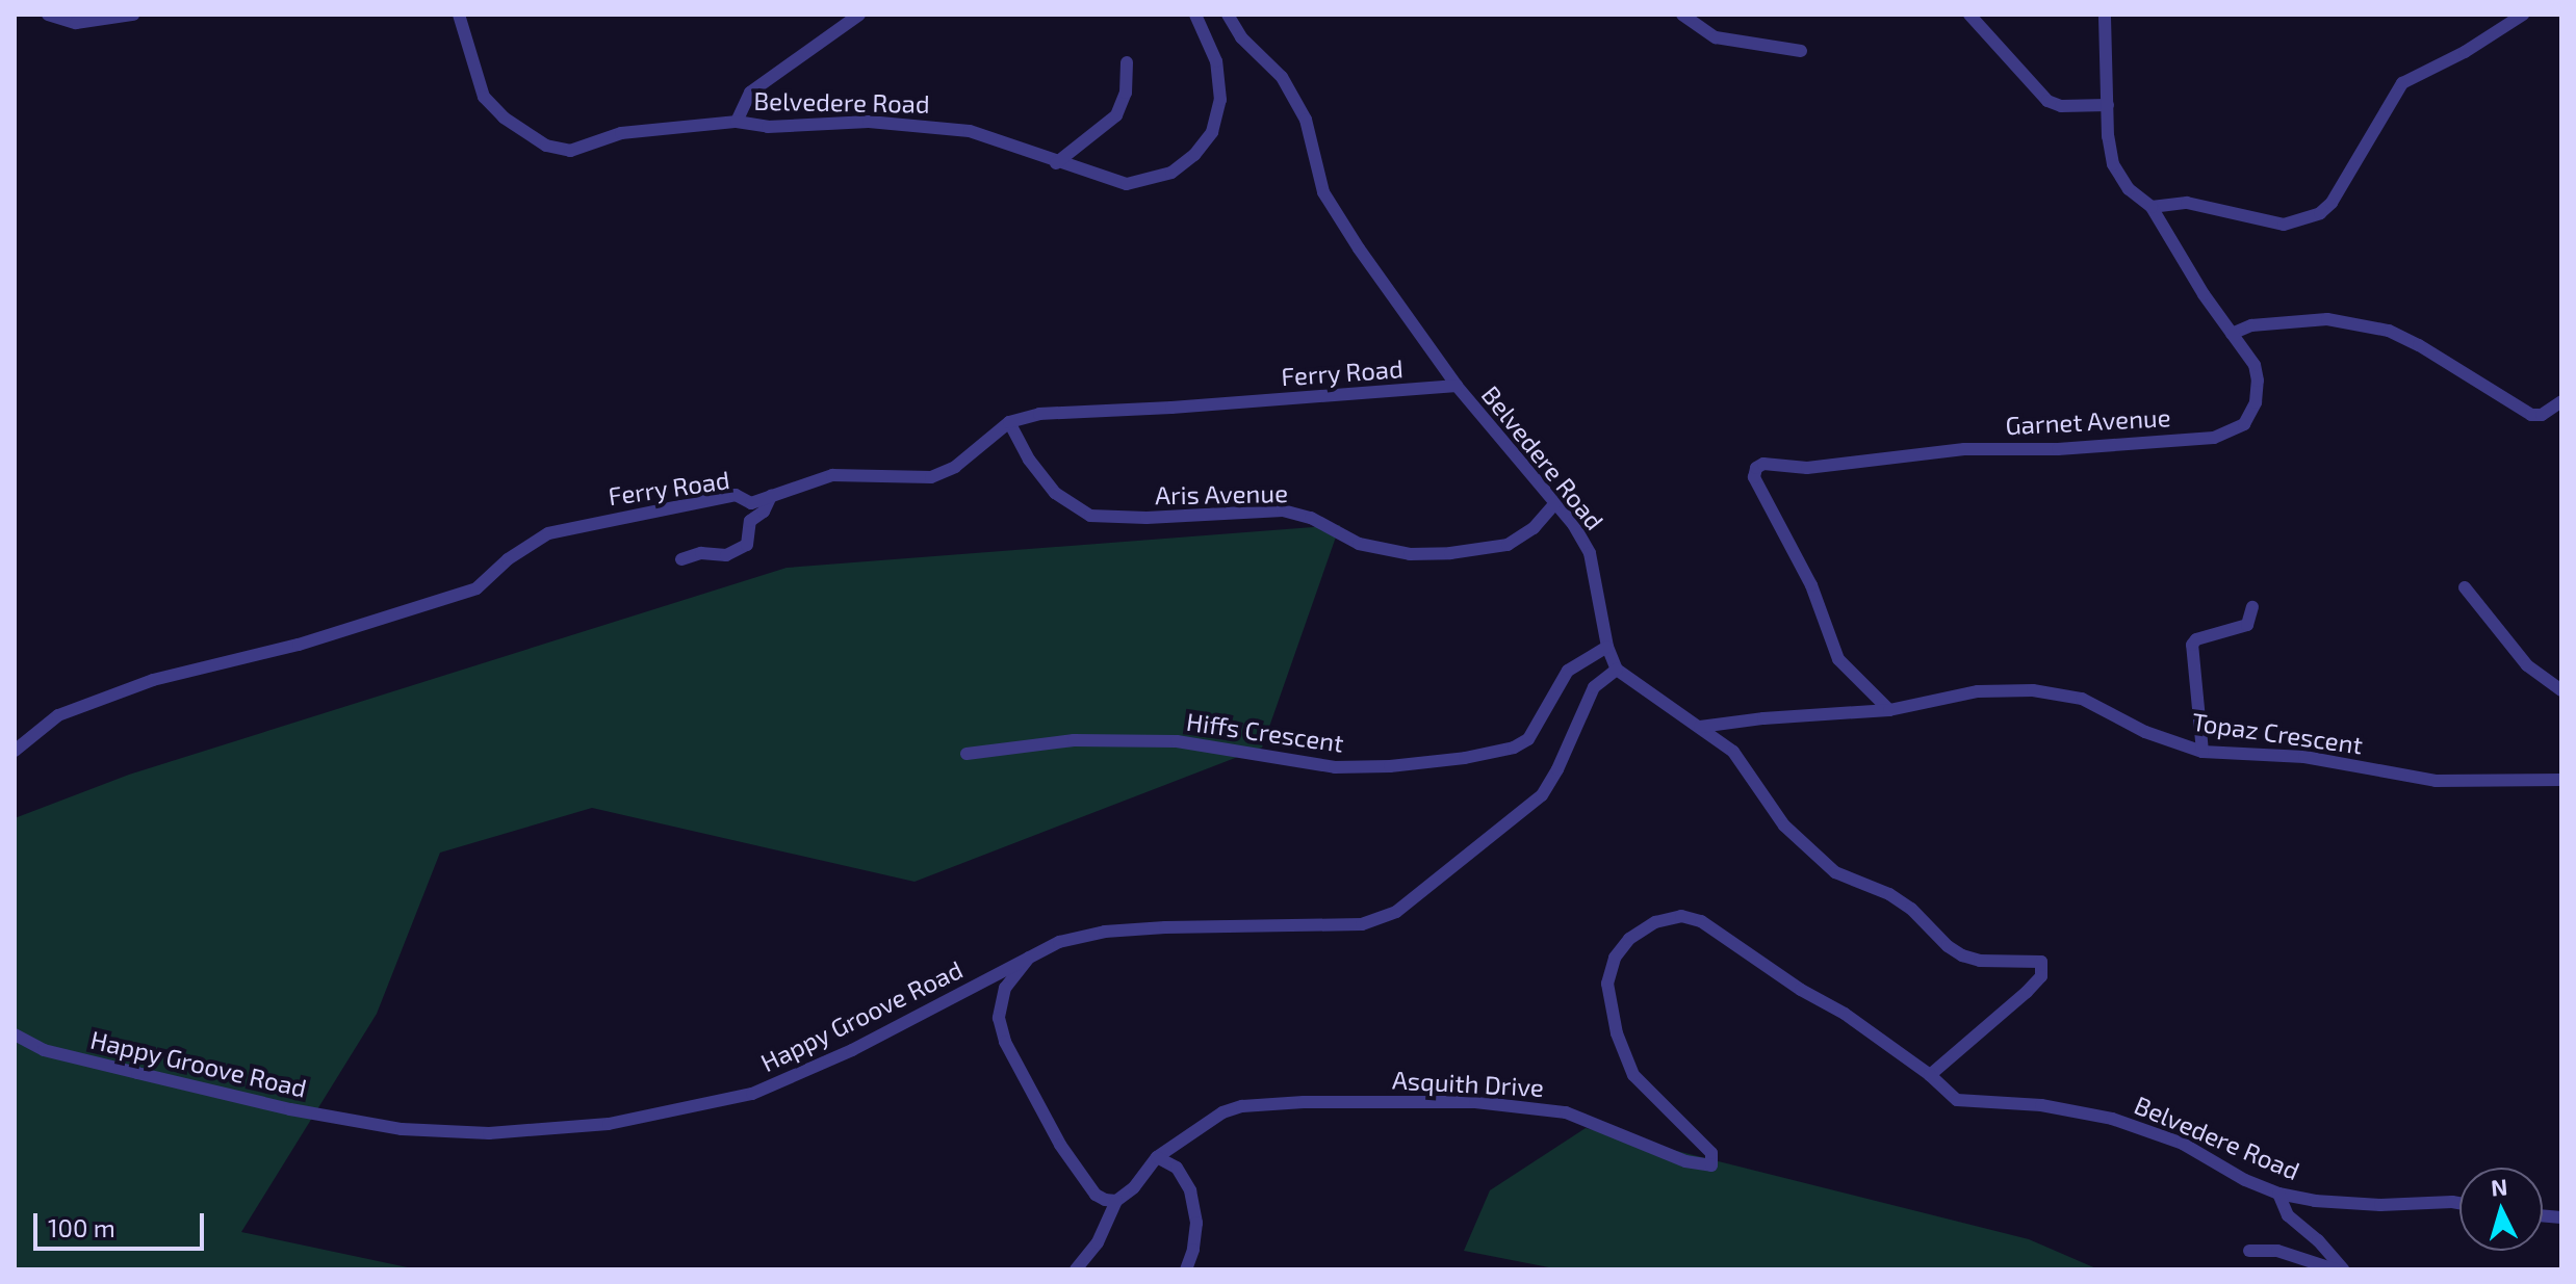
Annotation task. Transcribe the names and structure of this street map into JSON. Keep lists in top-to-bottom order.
{
  "streets": {
    "street": [
      "Belvedere Road",
      "Ferry Road",
      "Garnet Avenue",
      "Aris Avenue",
      "Hiffs Crescent",
      "Topaz Crescent",
      "Happy Groove Road",
      "Asquith Drive"
    ]
  },
  "crossings": [
    ["Belvedere Road", "Ferry Road"],
    ["Belvedere Road", "Aris Avenue"],
    ["Belvedere Road", "Hiffs Crescent"],
    ["Belvedere Road", "Happy Groove Road"],
    ["Belvedere Road", "Asquith Drive"],
    ["Ferry Road", "Aris Avenue"],
    ["Garnet Avenue", "Topaz Crescent"]
  ],
  "scale_bar": "100 m",
  "north": "top"
}
